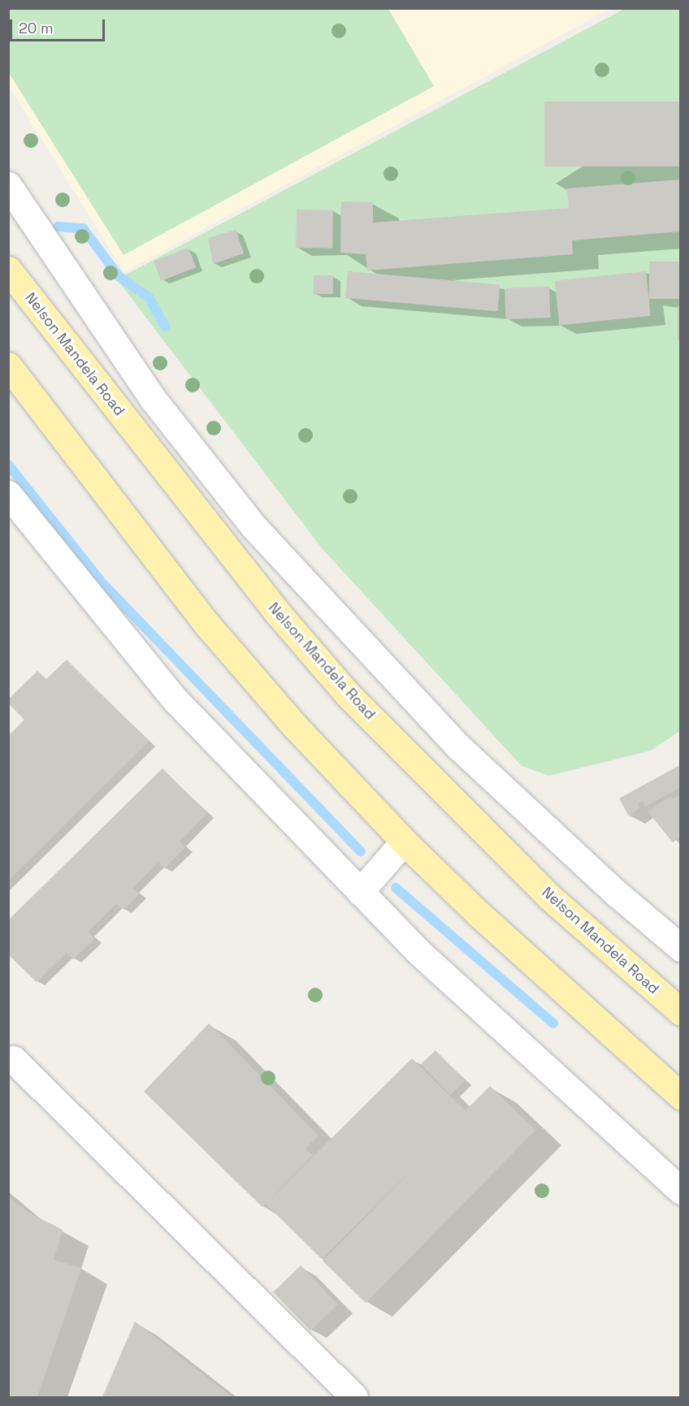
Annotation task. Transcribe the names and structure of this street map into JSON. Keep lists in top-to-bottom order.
{
  "streets": {
    "main road": ["Nelson Mandela Road"]
  },
  "scale_bar": "20 m"
}
